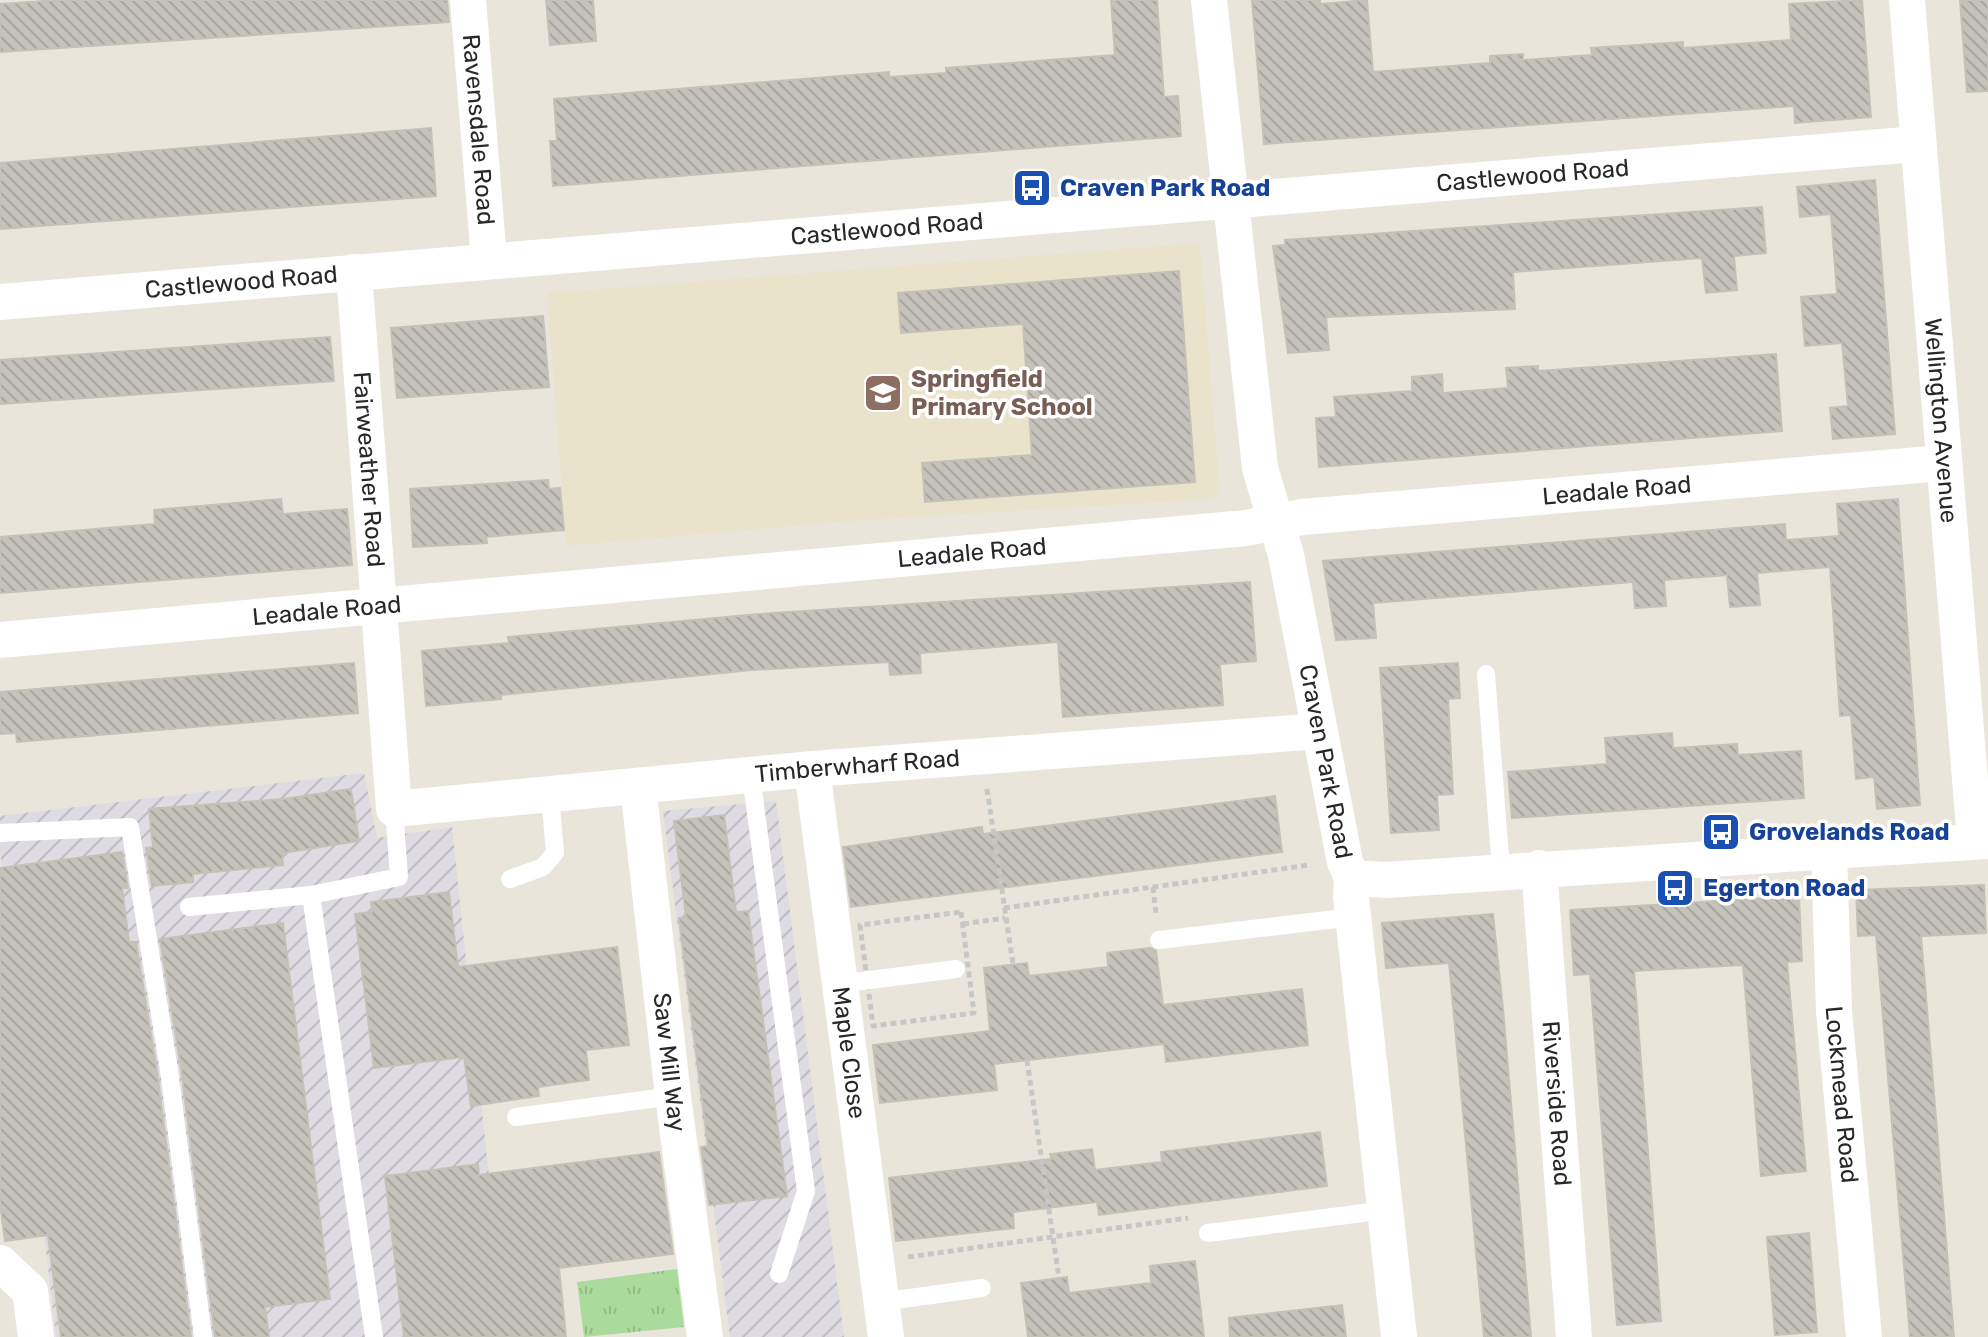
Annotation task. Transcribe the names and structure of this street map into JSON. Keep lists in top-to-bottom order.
{
  "streets": {
    "street": [
      "Ravensdale Road",
      "Castlewood Road",
      "Wellington Avenue",
      "Fairweather Road",
      "Leadale Road",
      "Craven Park Road",
      "Timberwharf Road",
      "Maple Close",
      "Saw Mill Way",
      "Lockmead Road",
      "Riverside Road"
    ]
  },
  "crossings": [
    ["Ravensdale Road", "Castlewood Road"],
    ["Castlewood Road", "Wellington Avenue"],
    ["Castlewood Road", "Fairweather Road"],
    ["Castlewood Road", "Craven Park Road"],
    ["Wellington Avenue", "Leadale Road"],
    ["Fairweather Road", "Leadale Road"],
    ["Fairweather Road", "Timberwharf Road"],
    ["Leadale Road", "Craven Park Road"],
    ["Craven Park Road", "Timberwharf Road"],
    ["Timberwharf Road", "Maple Close"],
    ["Timberwharf Road", "Saw Mill Way"]
  ],
  "places": {
    "bus stop": ["Craven Park Road", "Grovelands Road", "Egerton Road"],
    "school or university": ["Springfield Primary School"]
  }
}
